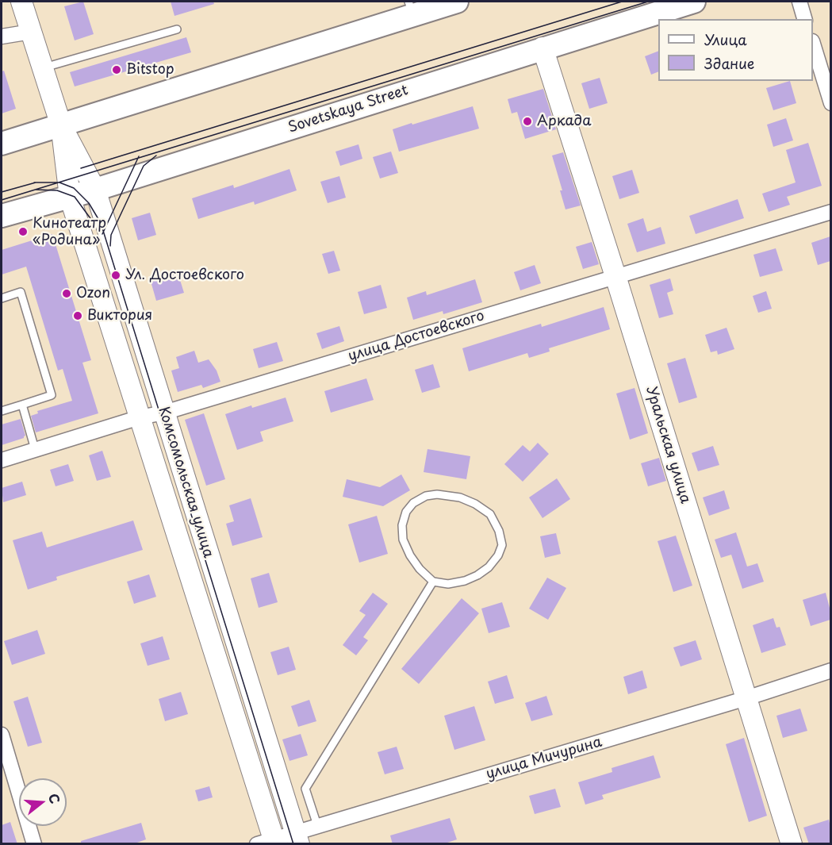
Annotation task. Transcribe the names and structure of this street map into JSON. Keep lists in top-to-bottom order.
{
  "streets": {
    "main road": ["Sovetskaya Street", "Уральская улица", "Комсомольская улица"],
    "street": ["улица Достоевского", "улица Мичурина"]
  },
  "crossings": [
    ["Sovetskaya Street", "Уральская улица"],
    ["Sovetskaya Street", "Комсомольская улица"],
    ["улица Достоевского", "Уральская улица"],
    ["улица Достоевского", "Комсомольская улица"],
    ["Уральская улица", "улица Мичурина"],
    ["Комсомольская улица", "улица Мичурина"]
  ],
  "places": [
    "Bitstop",
    "Аркада",
    "Кинотеатр «Родина»",
    "Ул. Достоевского",
    "Ozon",
    "Виктория"
  ],
  "legend": ["Улица", "Здание"],
  "north": "right"
}
